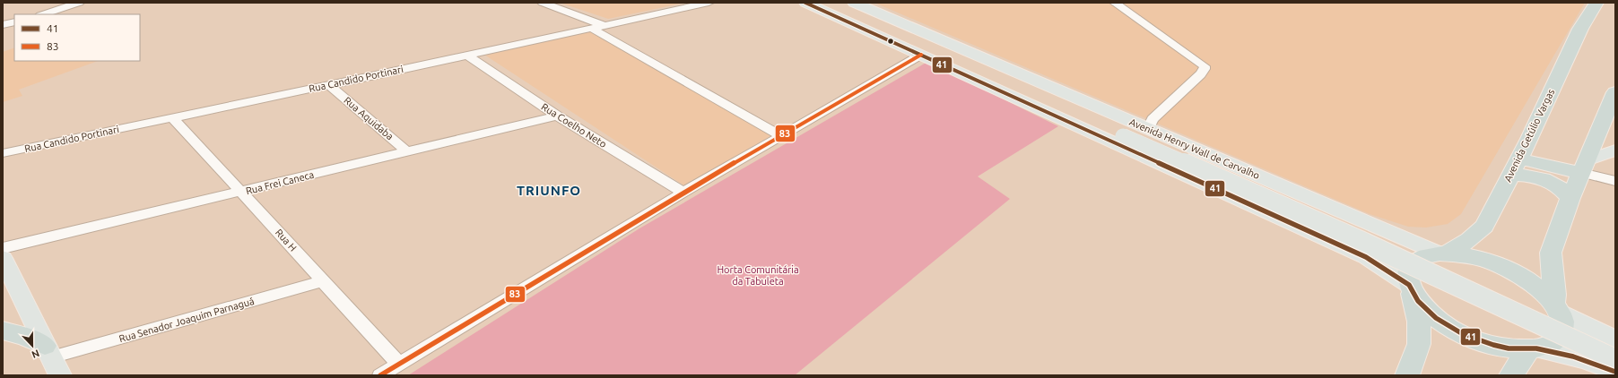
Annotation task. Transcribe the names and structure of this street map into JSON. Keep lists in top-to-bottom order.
{
  "streets": {
    "highway": ["Avenida Getúlio Vargas", "Avenida Henry Wall de Carvalho"],
    "street": [
      "Rua Candido Portinari",
      "Rua Aquidaba",
      "Rua Coelho Neto",
      "Rua Frei Caneca",
      "Rua H",
      "Rua Senador Joaquim Parnaguá"
    ]
  },
  "crossings": [
    ["Rua Candido Portinari", "Rua Aquidaba"],
    ["Rua Candido Portinari", "Rua Coelho Neto"],
    ["Rua Candido Portinari", "Rua H"],
    ["Rua Aquidaba", "Rua Frei Caneca"],
    ["Rua Coelho Neto", "Rua Frei Caneca"],
    ["Avenida Getúlio Vargas", "Avenida Henry Wall de Carvalho"],
    ["Rua Frei Caneca", "Rua H"],
    ["Rua H", "Rua Senador Joaquim Parnaguá"]
  ],
  "districts": ["TRIUNFO"],
  "parks": ["Horta Comunitária da Tabuleta"],
  "lines": ["transit line 41", "transit line 83"],
  "legend": ["41", "83"],
  "north": "bottom"
}
